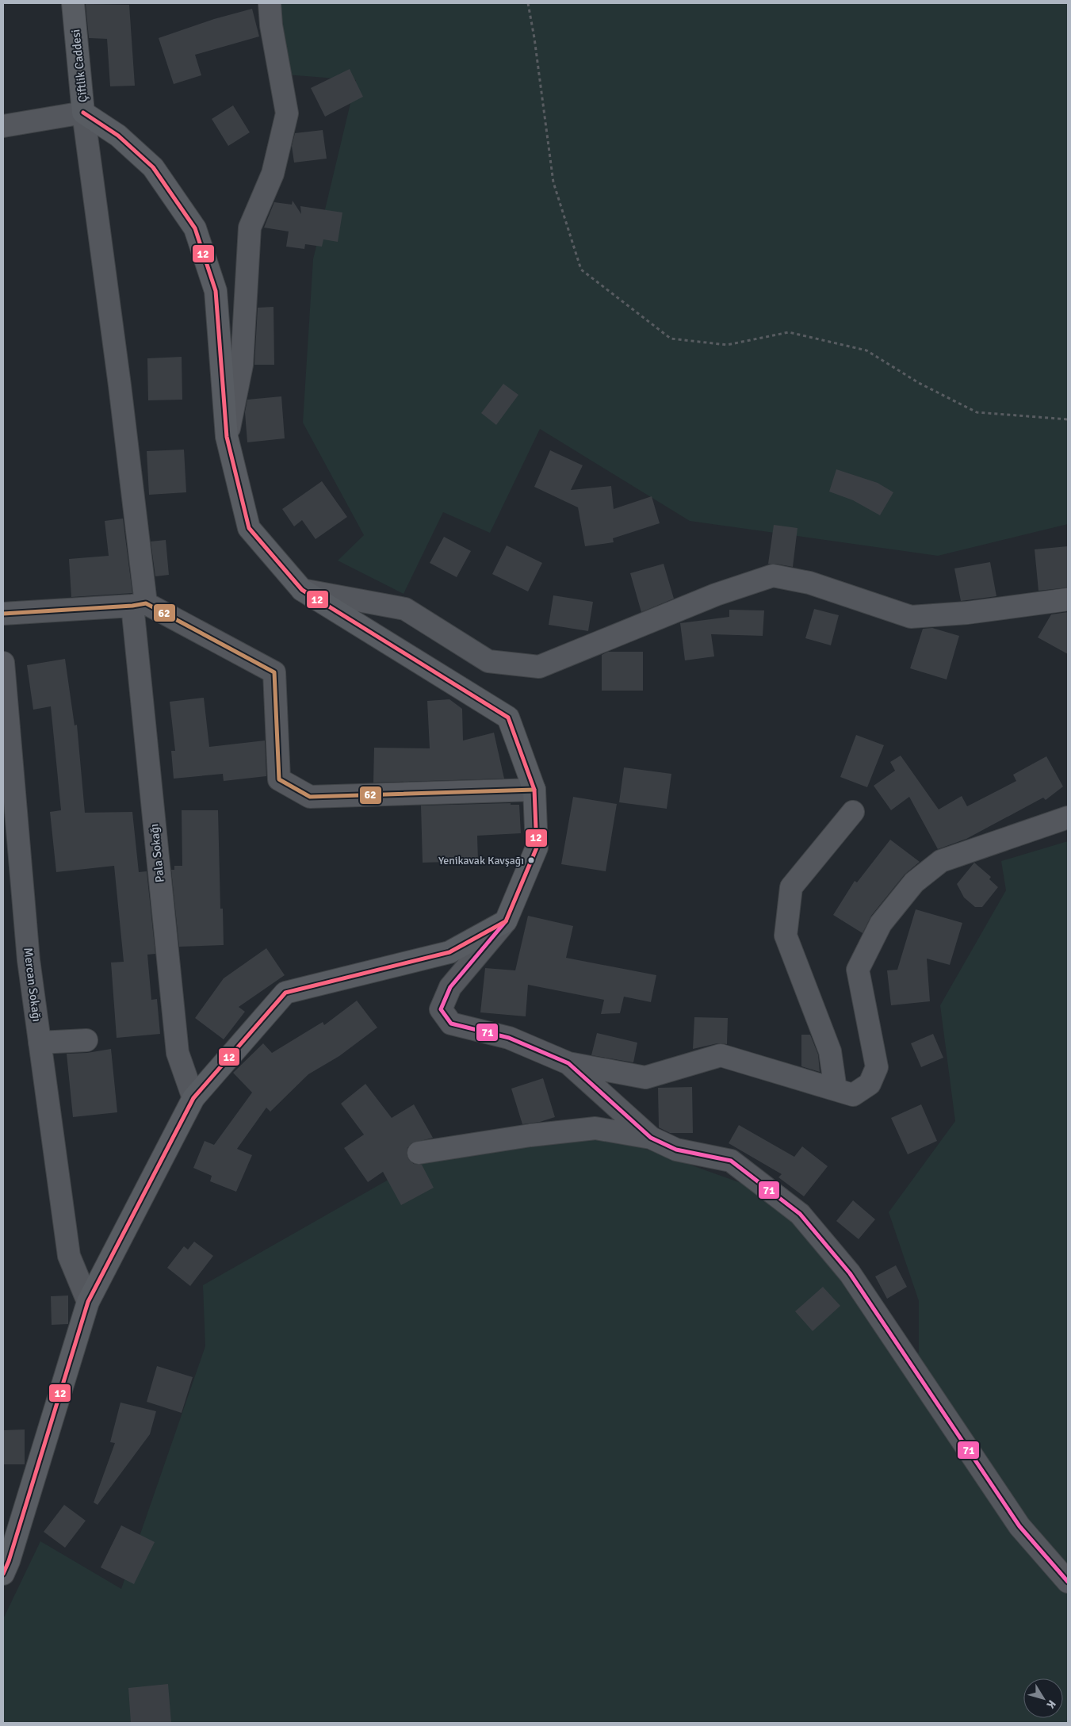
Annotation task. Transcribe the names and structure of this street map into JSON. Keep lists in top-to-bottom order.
{
  "streets": {
    "street": ["Çiftlik Caddesi", "Pala Sokağı", "Mercan Sokağı"]
  },
  "crossings": [
    ["Çiftlik Caddesi", "Pala Sokağı"]
  ],
  "places": ["Yenikavak Kavşağı"],
  "lines": ["transit line 12", "transit line 62", "transit line 71"],
  "north": "bottom right"
}
